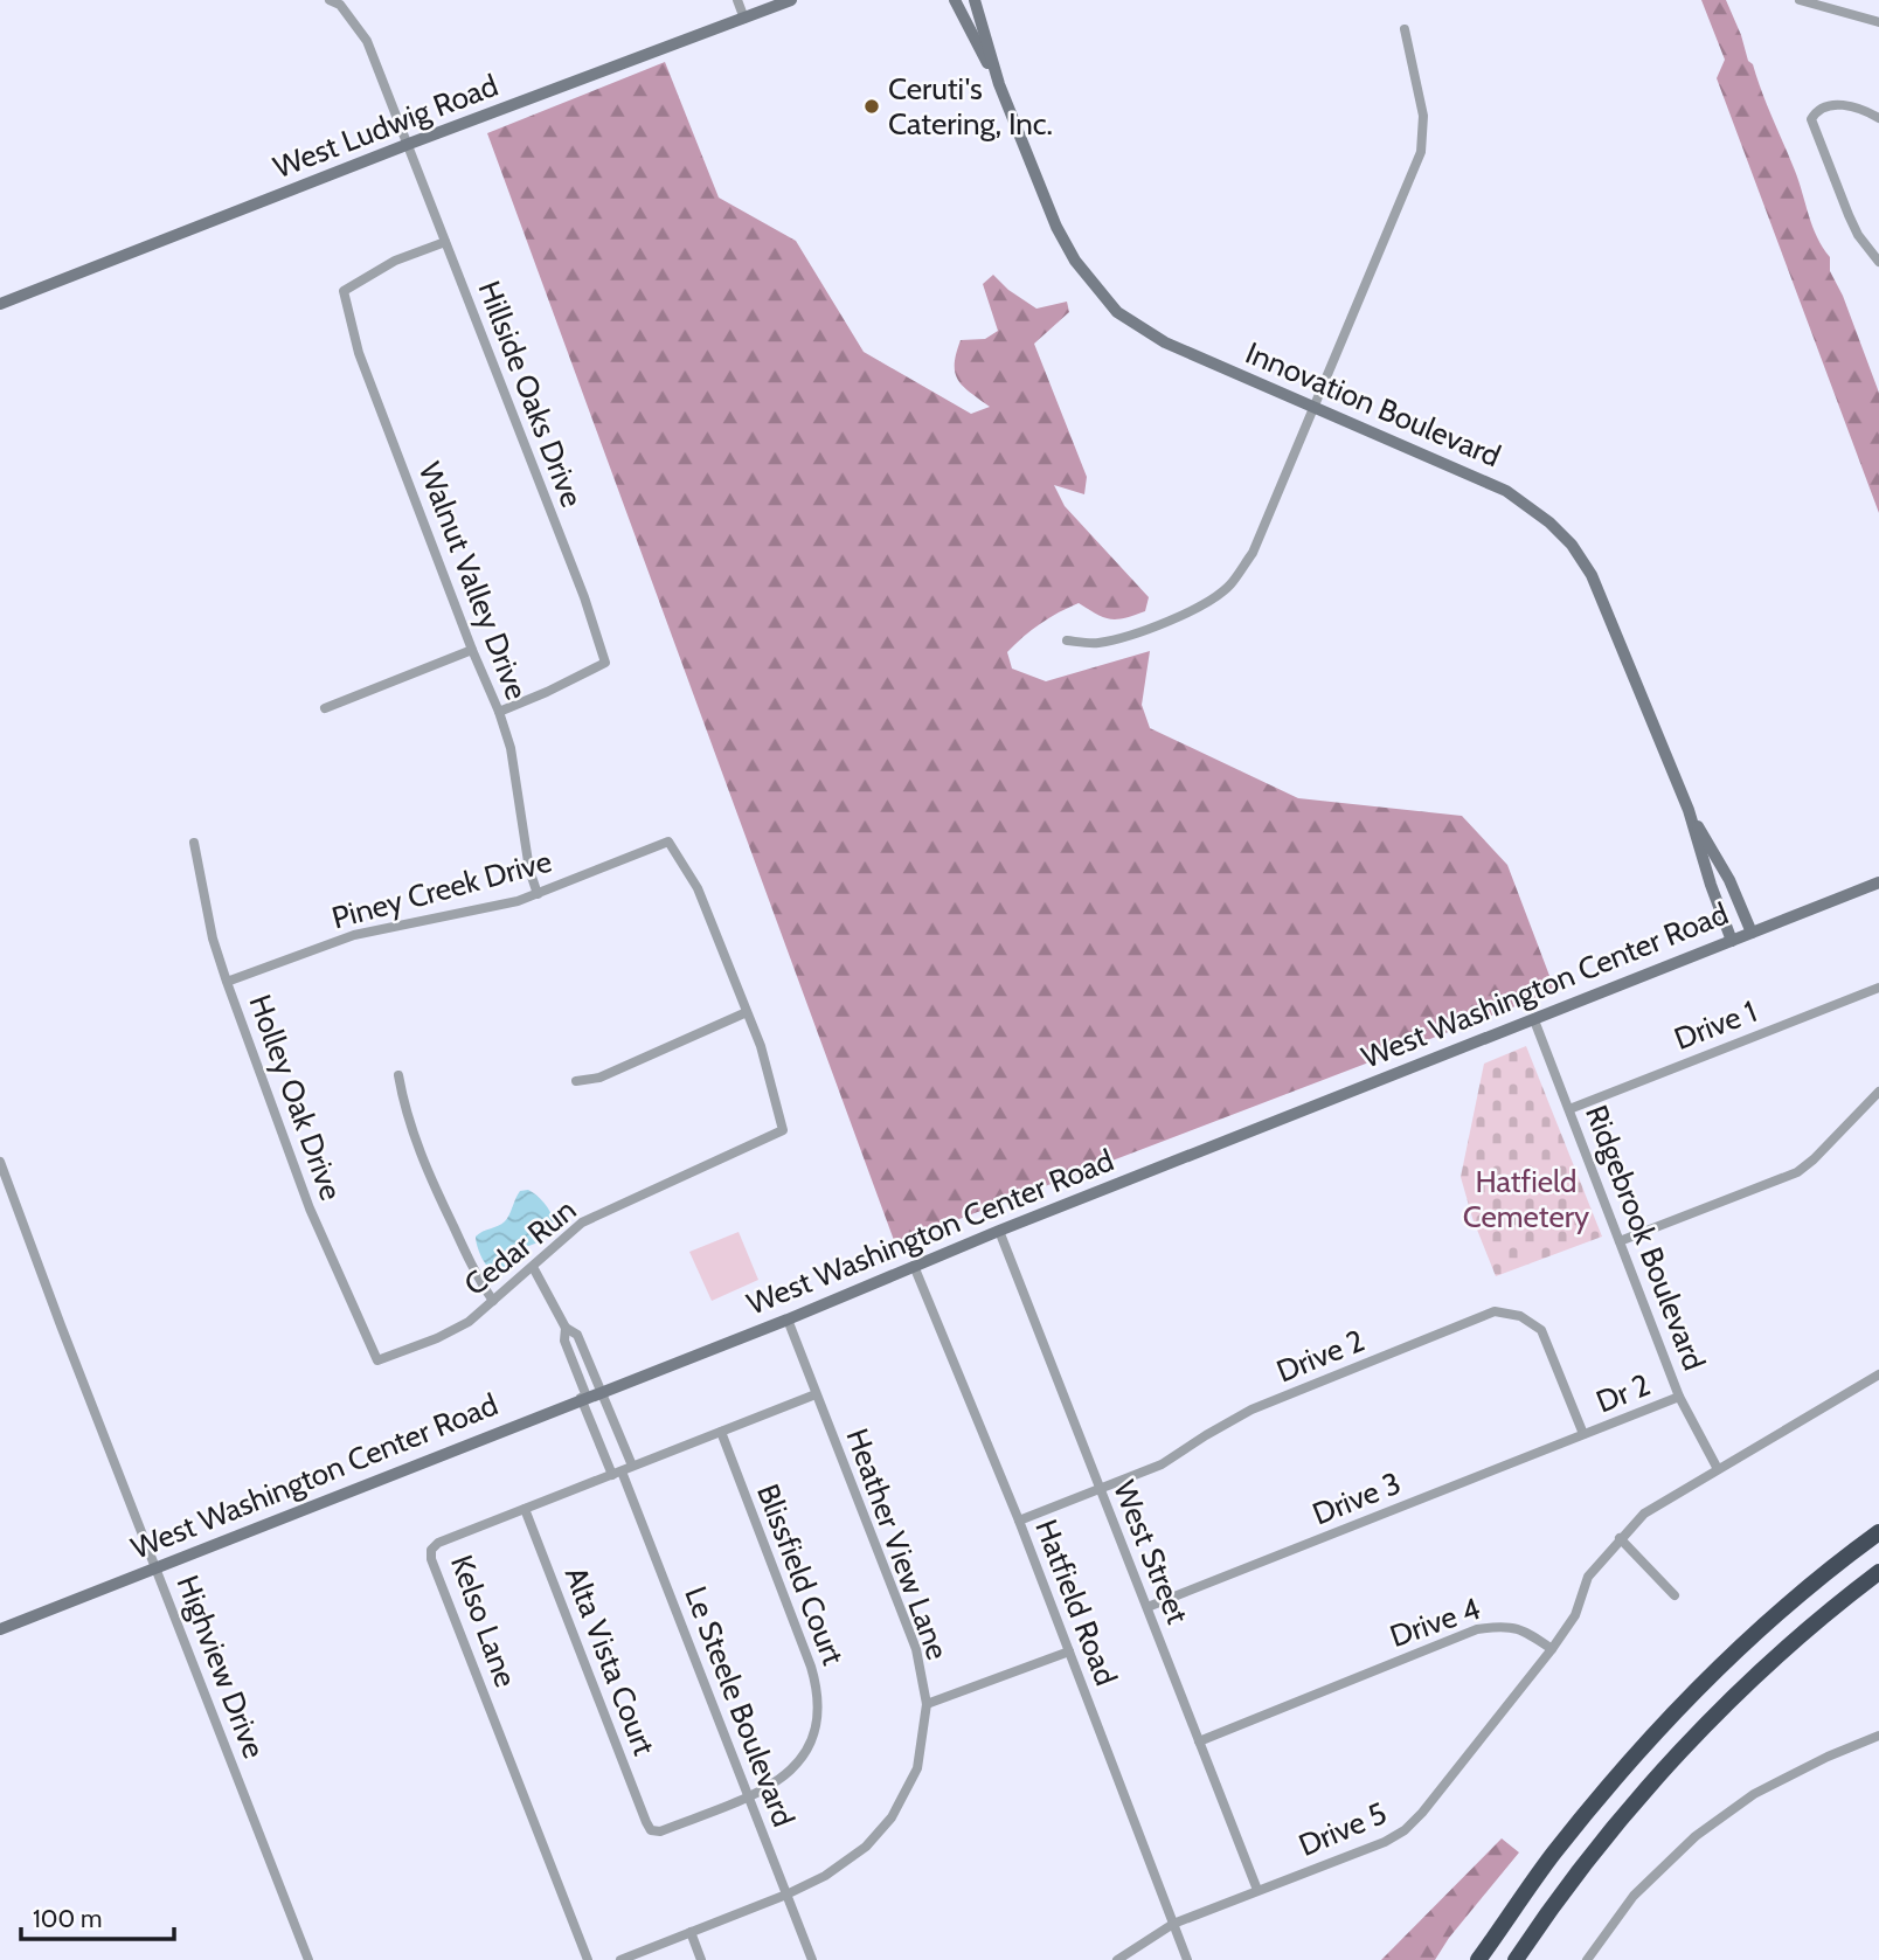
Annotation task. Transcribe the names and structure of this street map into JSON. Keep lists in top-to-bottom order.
{
  "streets": {
    "main road": ["West Ludwig Road", "Innovation Boulevard", "West Washington Center Road"],
    "street": [
      "Hillside Oaks Drive",
      "Walnut Valley Drive",
      "Piney Creek Drive",
      "Drive 1",
      "Holley Oak Drive",
      "Ridgebrook Boulevard",
      "Cedar Run",
      "Drive 2",
      "Dr 2",
      "Drive 3",
      "Heather View Lane",
      "West Street",
      "Blissfield Court",
      "Hatfield Road",
      "Kelso Lane",
      "Drive 4",
      "Alta Vista Court",
      "Highview Drive",
      "Le Steele Boulevard",
      "Drive 5"
    ]
  },
  "crossings": [
    ["West Ludwig Road", "Hillside Oaks Drive"],
    ["Hillside Oaks Drive", "Walnut Valley Drive"],
    ["Innovation Boulevard", "West Washington Center Road"],
    ["Walnut Valley Drive", "Piney Creek Drive"],
    ["Piney Creek Drive", "Holley Oak Drive"],
    ["Piney Creek Drive", "Cedar Run"],
    ["West Washington Center Road", "Ridgebrook Boulevard"],
    ["West Washington Center Road", "Heather View Lane"],
    ["West Washington Center Road", "West Street"],
    ["West Washington Center Road", "Hatfield Road"],
    ["West Washington Center Road", "Highview Drive"],
    ["West Washington Center Road", "Le Steele Boulevard"],
    ["Drive 1", "Ridgebrook Boulevard"],
    ["Holley Oak Drive", "Cedar Run"],
    ["Ridgebrook Boulevard", "Dr 2"],
    ["Drive 2", "Dr 2"],
    ["Drive 2", "Drive 3"],
    ["Drive 2", "West Street"],
    ["Drive 2", "Hatfield Road"],
    ["Dr 2", "Drive 3"],
    ["Drive 3", "West Street"],
    ["Heather View Lane", "Kelso Lane"],
    ["Heather View Lane", "Le Steele Boulevard"],
    ["West Street", "Drive 4"],
    ["West Street", "Drive 5"],
    ["Blissfield Court", "Kelso Lane"],
    ["Blissfield Court", "Alta Vista Court"],
    ["Blissfield Court", "Le Steele Boulevard"],
    ["Hatfield Road", "Drive 5"],
    ["Kelso Lane", "Alta Vista Court"],
    ["Kelso Lane", "Le Steele Boulevard"],
    ["Drive 4", "Drive 5"]
  ],
  "parks": ["Hatfield Cemetery"],
  "places": ["Ceruti's Catering, Inc."],
  "scale_bar": "100 m"
}
